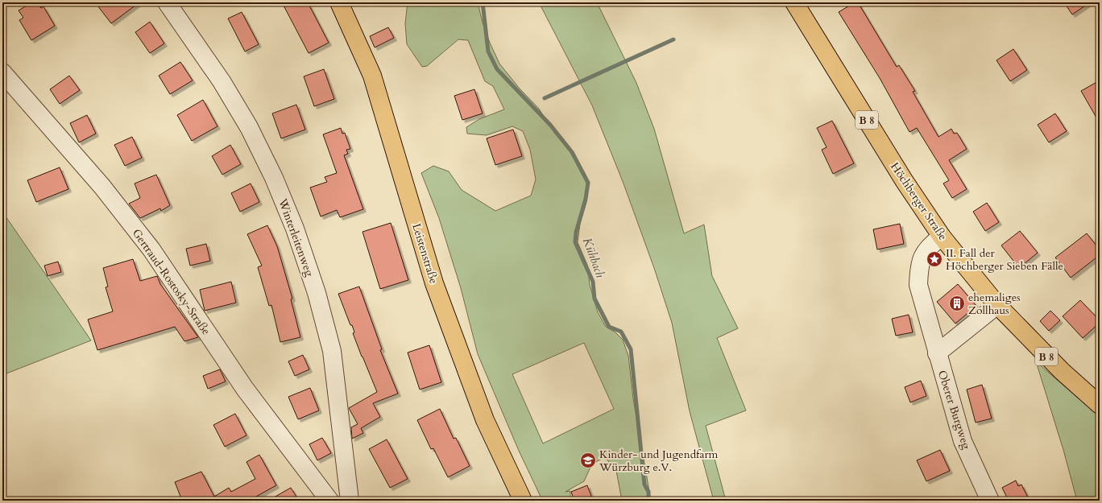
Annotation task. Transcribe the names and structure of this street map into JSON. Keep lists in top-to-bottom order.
{
  "streets": {
    "main road": ["B 8", "Höchberger Straße", "Leistenstraße"],
    "street": ["Winterleitenweg", "Gertraud-Rostosky-Straße", "Oberer Burgweg"]
  },
  "crossings": [
    ["Höchberger Straße", "Oberer Burgweg"]
  ],
  "water": ["Kühbach"],
  "places": {
    "place": ["II. Fall der Höchberger Sieben Fälle"],
    "building": ["ehemaliges Zollhaus"],
    "school or university": ["Kinder- und Jugendfarm Würzburg e.V."]
  }
}
